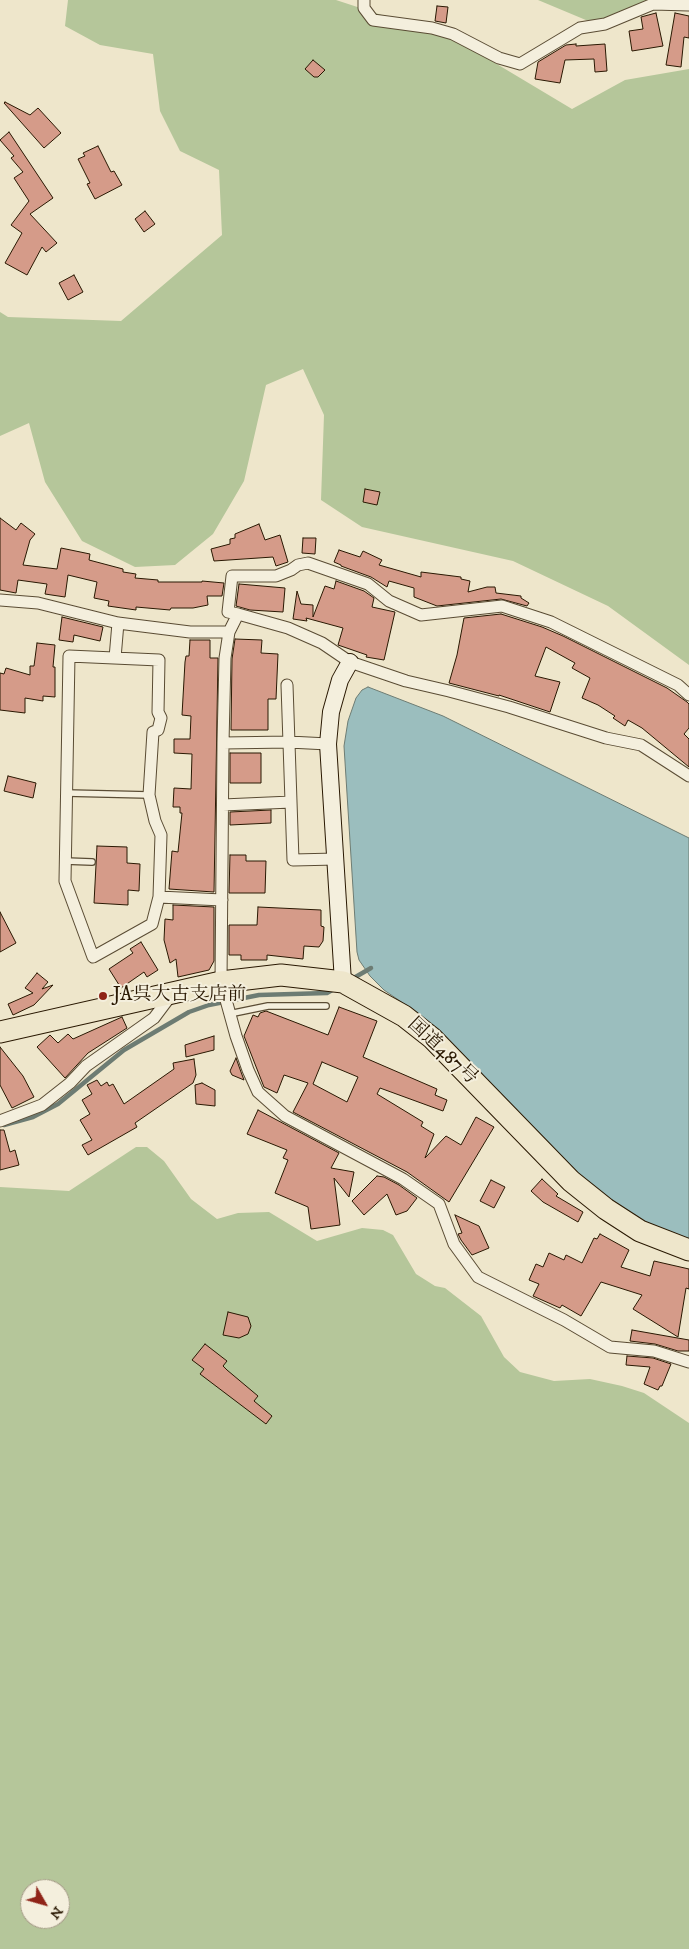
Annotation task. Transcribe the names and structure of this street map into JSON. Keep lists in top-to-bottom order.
{
  "streets": {
    "highway": ["国道487号"]
  },
  "places": ["JA呉大古支店前"],
  "north": "bottom right"
}
